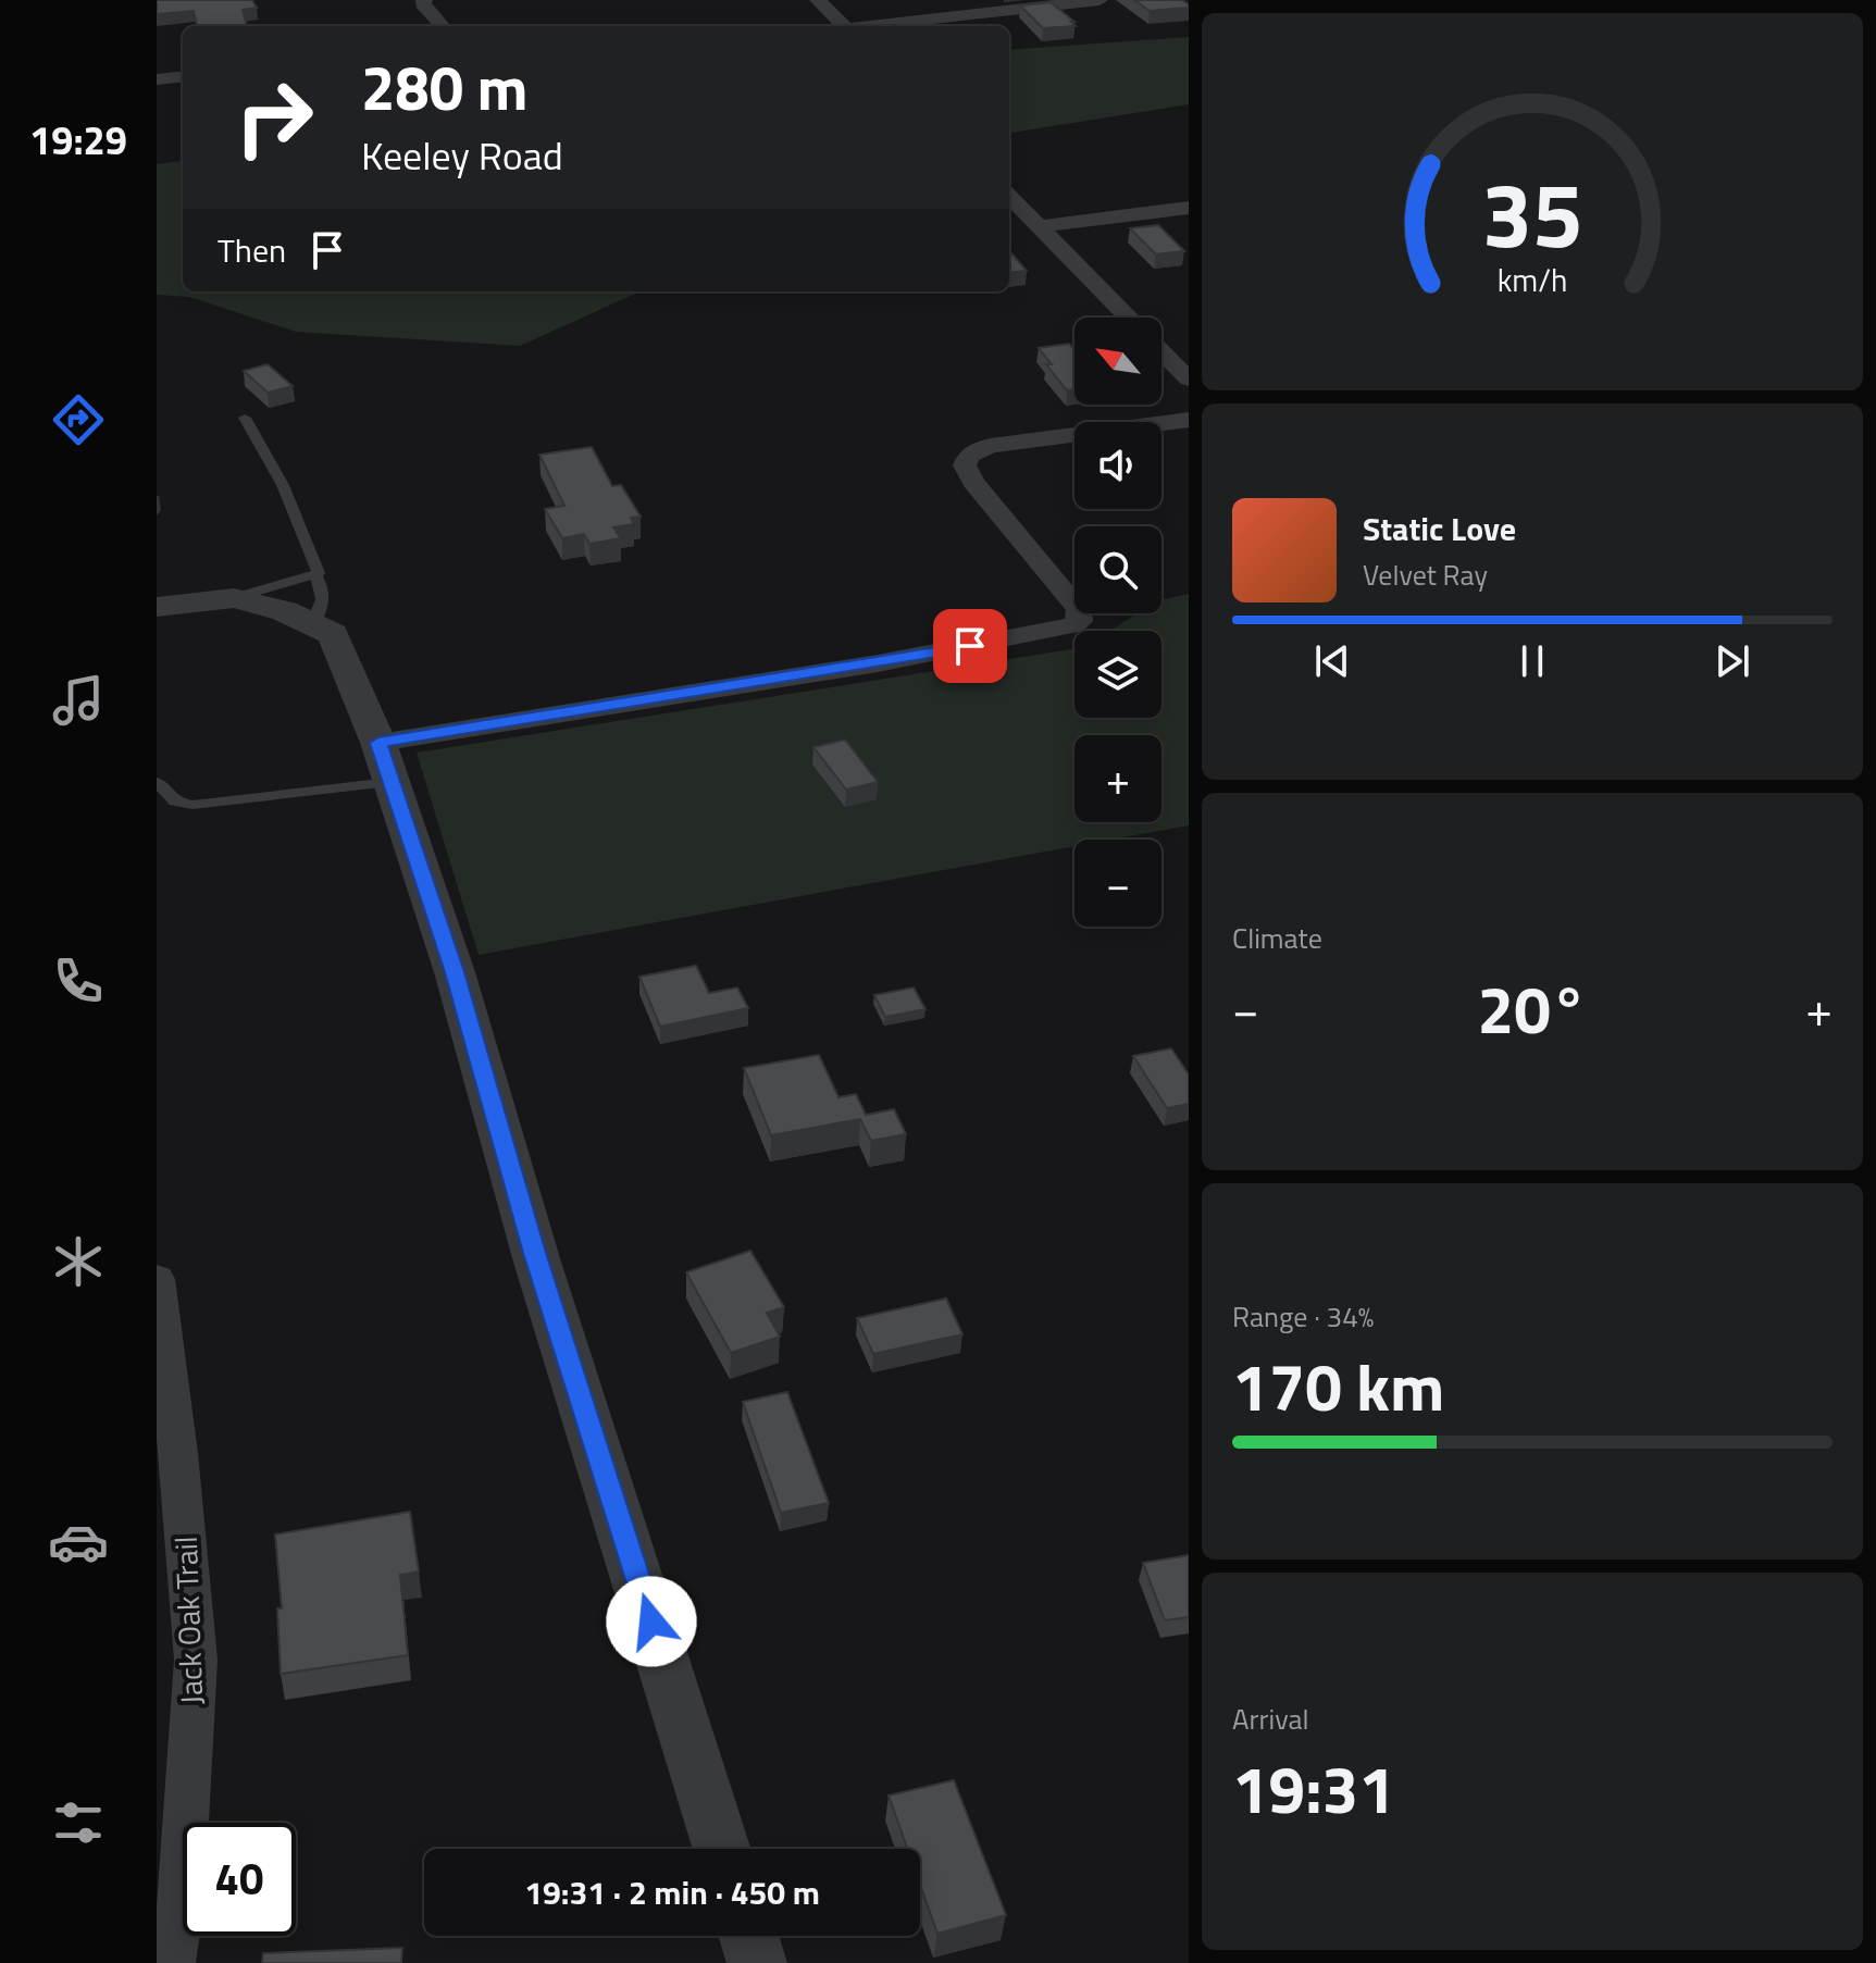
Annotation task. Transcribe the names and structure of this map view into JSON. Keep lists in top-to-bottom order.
{
  "streets": {
    "street": ["Jack Oak Trail"]
  },
  "north": "top left",
  "page": {
    "tabs": "19:29",
    "turn": ["280 m", "Keeley Road"],
    "then": "Then",
    "map_buttons": ["+", "−"],
    "song": ["Static Love", "Velvet Ray"],
    "tile": [
      "Climate",
      ["Range · 34%", "170 km"],
      ["Arrival", "19:31"]
    ],
    "heat": ["−", "20°", "+"],
    "limit": "40",
    "trip": "19:31 · 2 min · 450 m",
    "gauge": ["35", "km/h"]
  }
}
